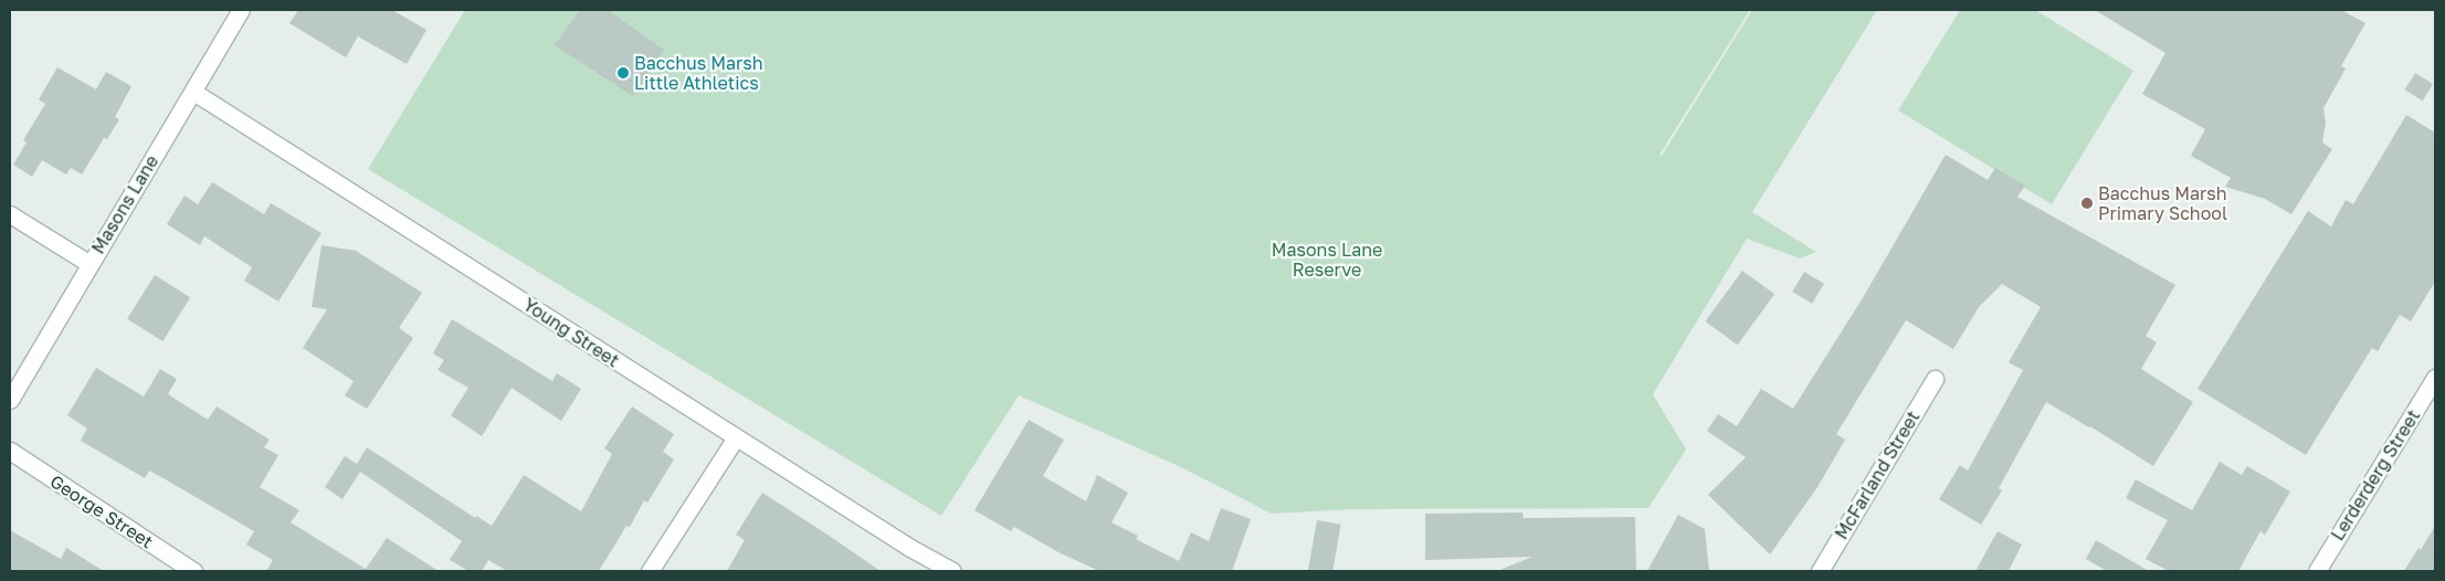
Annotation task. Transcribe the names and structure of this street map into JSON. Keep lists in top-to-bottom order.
{
  "streets": {
    "street": [
      "Masons Lane",
      "Young Street",
      "McFarland Street",
      "Lerderderg Street",
      "George Street"
    ]
  },
  "crossings": [
    ["Masons Lane", "Young Street"]
  ],
  "parks": ["Masons Lane Reserve"],
  "places": ["Bacchus Marsh Little Athletics", "Bacchus Marsh Primary School"]
}
